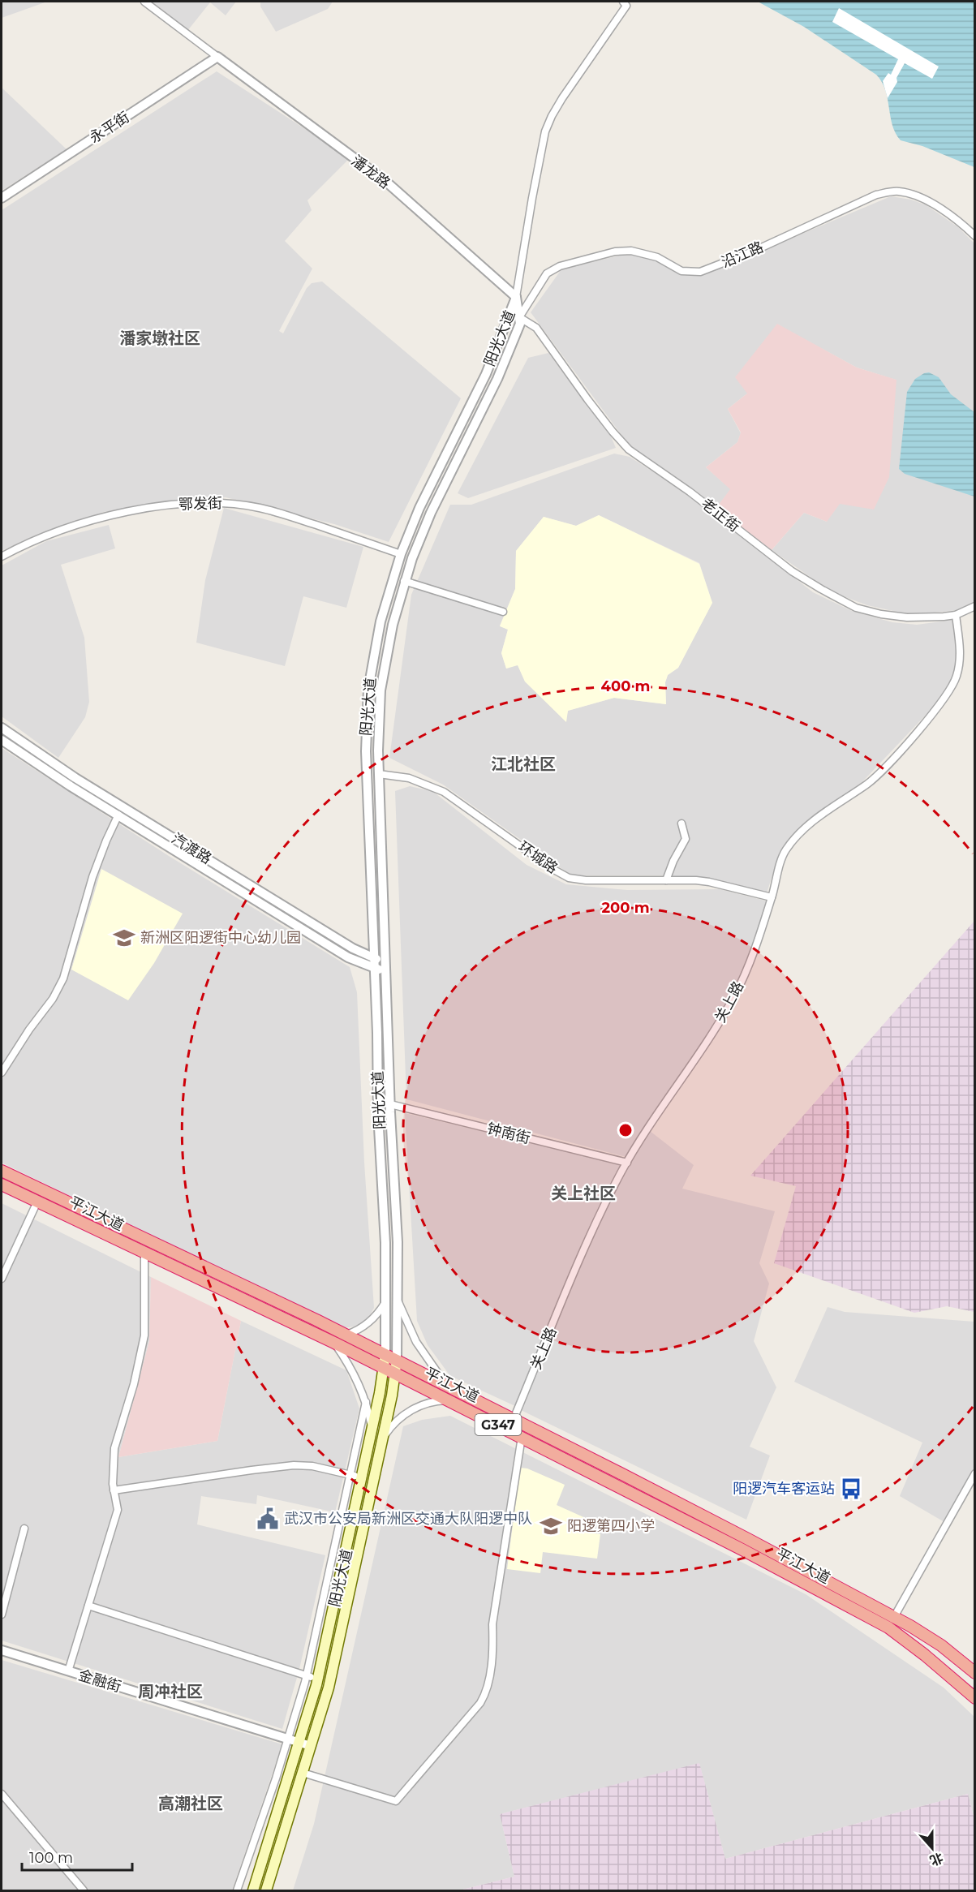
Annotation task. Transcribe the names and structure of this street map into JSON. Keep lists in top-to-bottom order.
{
  "streets": {
    "highway": ["平江大道", "G347"],
    "main road": ["阳光大道"],
    "street": [
      "永平街",
      "潘龙路",
      "沿江路",
      "鄂发街",
      "老正街",
      "汽渡路",
      "环城路",
      "关上路",
      "钟南街",
      "金融街"
    ]
  },
  "crossings": [
    ["永平街", "潘龙路"],
    ["潘龙路", "阳光大道"],
    ["沿江路", "阳光大道"],
    ["沿江路", "老正街"],
    ["阳光大道", "鄂发街"],
    ["阳光大道", "老正街"],
    ["阳光大道", "汽渡路"],
    ["阳光大道", "环城路"],
    ["阳光大道", "钟南街"],
    ["阳光大道", "平江大道"],
    ["阳光大道", "金融街"],
    ["老正街", "关上路"],
    ["环城路", "关上路"],
    ["关上路", "钟南街"],
    ["关上路", "平江大道"]
  ],
  "districts": [
    "潘家墩社区",
    "江北社区",
    "关上社区",
    "周冲社区",
    "高潮社区"
  ],
  "places": {
    "school or university": ["新洲区阳逻街中心幼儿园", "阳逻第四小学"],
    "bus stop": ["阳逻汽车客运站"],
    "public building": ["武汉市公安局新洲区交通大队阳逻中队"]
  },
  "scale_bar": "100 m",
  "north": "bottom",
  "rings": ["400 m", "200 m"]
}
